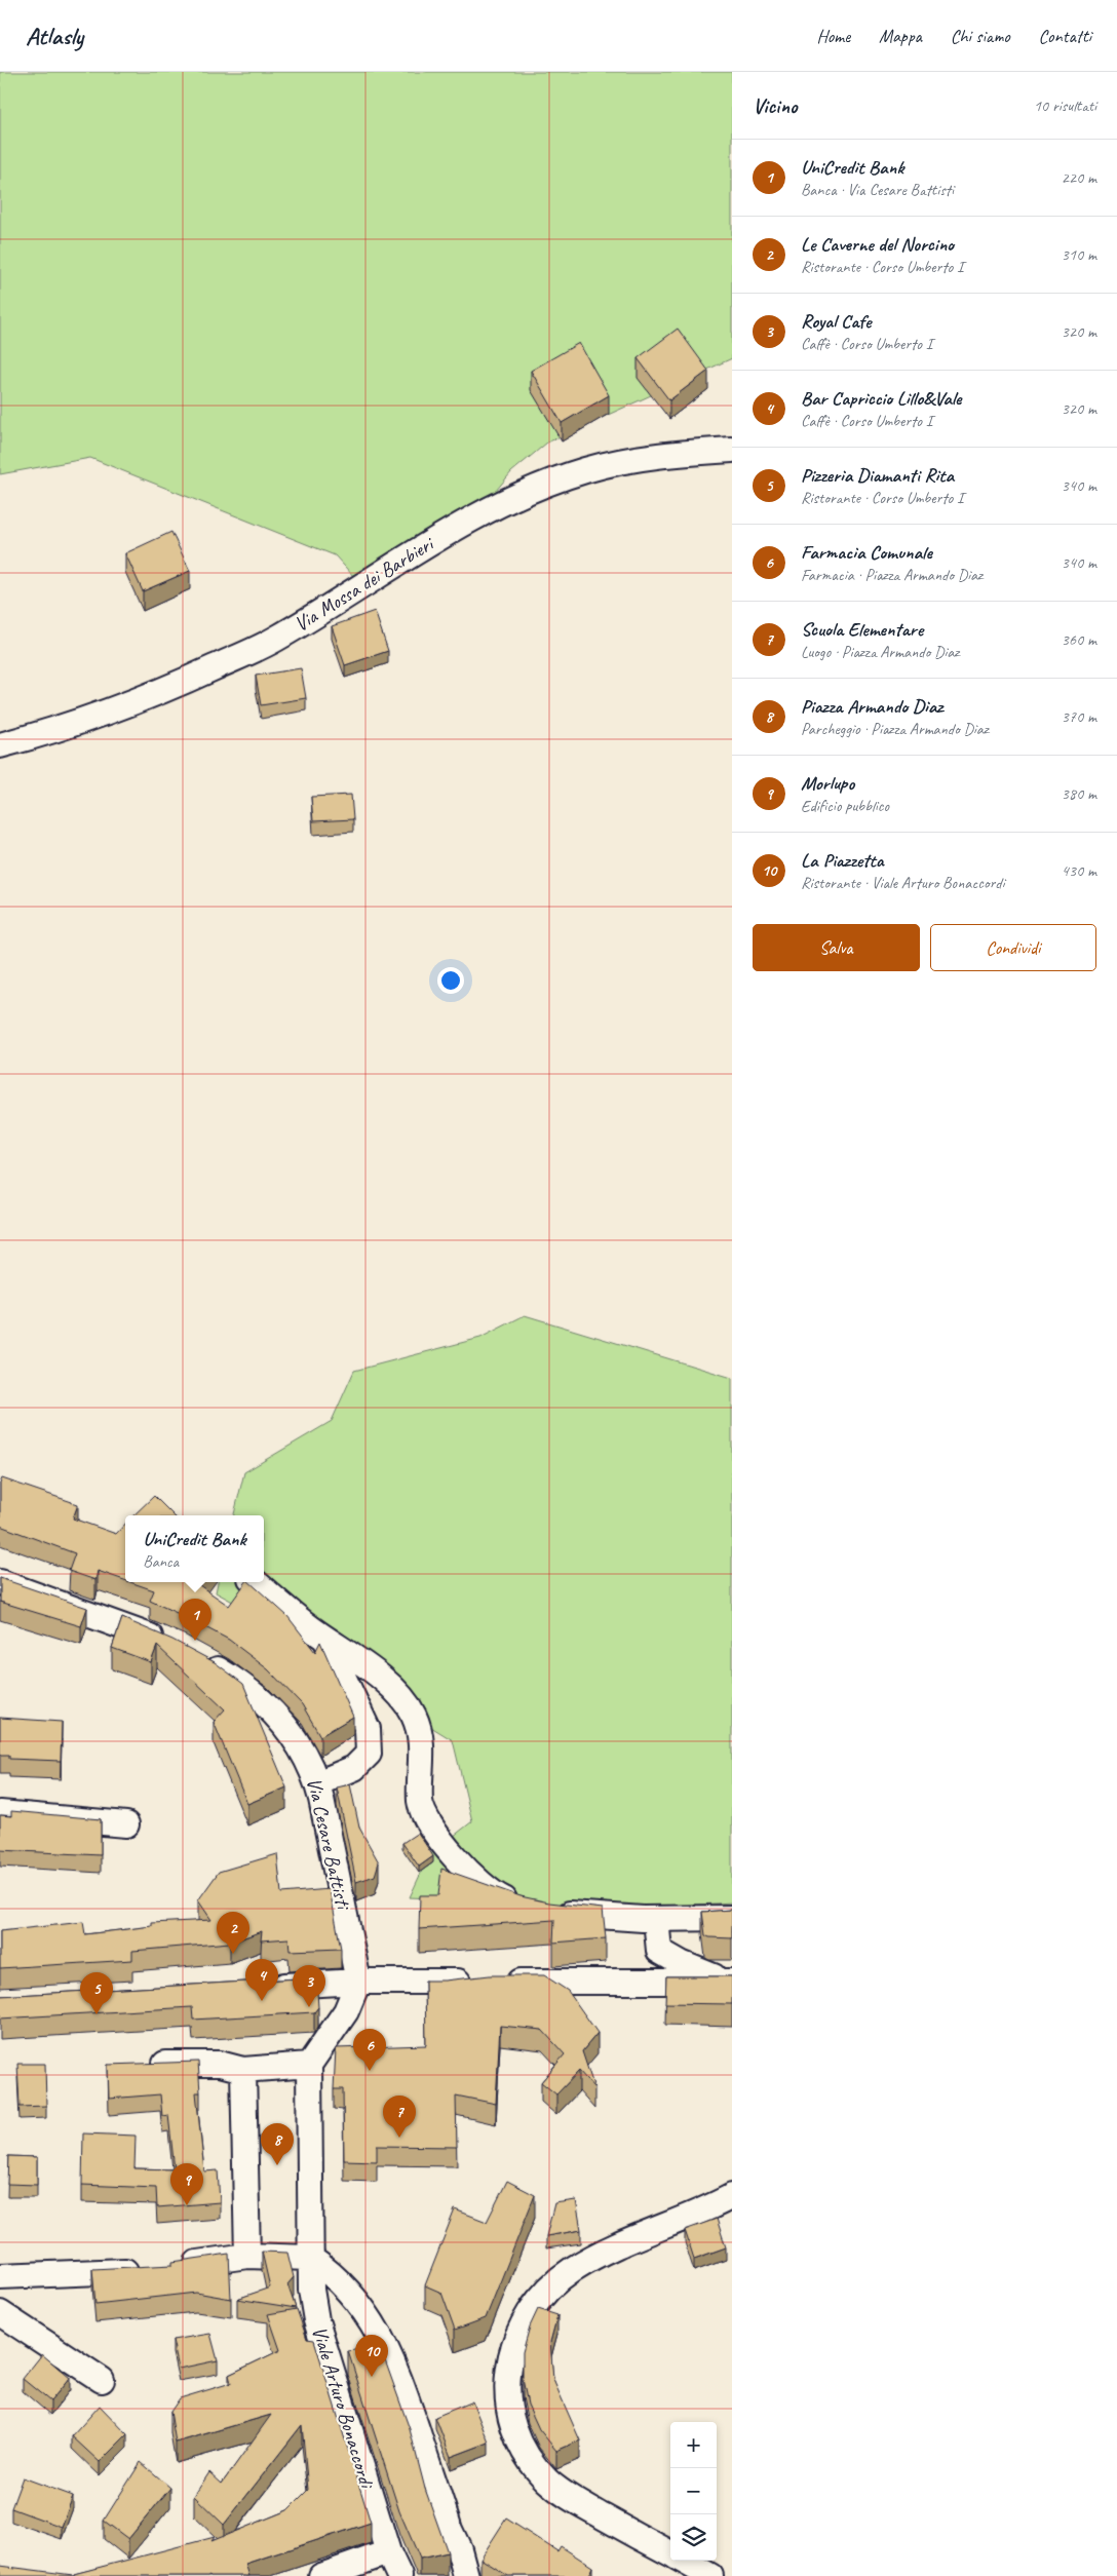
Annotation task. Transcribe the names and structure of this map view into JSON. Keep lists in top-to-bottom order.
{
  "streets": {
    "street": ["Via Mossa dei Barbieri", "Via Cesare Battisti", "Viale Arturo Bonaccordi"]
  },
  "page": {
    "header": "Atlasly",
    "nav": [
      "Home",
      "Mappa",
      "Chi siamo",
      "Contatti"
    ],
    "heading": ["Vicino", "10 risultati"],
    "list": [
      {
        "mark": "1",
        "name": "UniCredit Bank",
        "note": "Banca · Via Cesare Battisti",
        "value": "220 m"
      },
      {
        "mark": "2",
        "name": "Le Caverne del Norcino",
        "note": "Ristorante · Corso Umberto I",
        "value": "310 m"
      },
      {
        "mark": "3",
        "name": "Royal Cafe",
        "note": "Caffè · Corso Umberto I",
        "value": "320 m"
      },
      {
        "mark": "4",
        "name": "Bar Capriccio Lillo&Vale",
        "note": "Caffè · Corso Umberto I",
        "value": "320 m"
      },
      {
        "mark": "5",
        "name": "Pizzeria Diamanti Rita",
        "note": "Ristorante · Corso Umberto I",
        "value": "340 m"
      },
      {
        "mark": "6",
        "name": "Farmacia Comunale",
        "note": "Farmacia · Piazza Armando Diaz",
        "value": "340 m"
      },
      {
        "mark": "7",
        "name": "Scuola Elementare",
        "note": "Luogo · Piazza Armando Diaz",
        "value": "360 m"
      },
      {
        "mark": "8",
        "name": "Piazza Armando Diaz",
        "note": "Parcheggio · Piazza Armando Diaz",
        "value": "370 m"
      },
      {
        "mark": "9",
        "name": "Morlupo",
        "note": "Edificio pubblico",
        "value": "380 m"
      },
      {
        "mark": "10",
        "name": "La Piazzetta",
        "note": "Ristorante · Viale Arturo Bonaccordi",
        "value": "430 m"
      }
    ],
    "buttons": ["Salva", "Condividi"],
    "popup": ["UniCredit Bank", "Banca"],
    "pins": [
      "1",
      "2",
      "4",
      "3",
      "5",
      "6",
      "7",
      "8",
      "9",
      "10"
    ],
    "map_buttons": ["+", "−"]
  }
}
